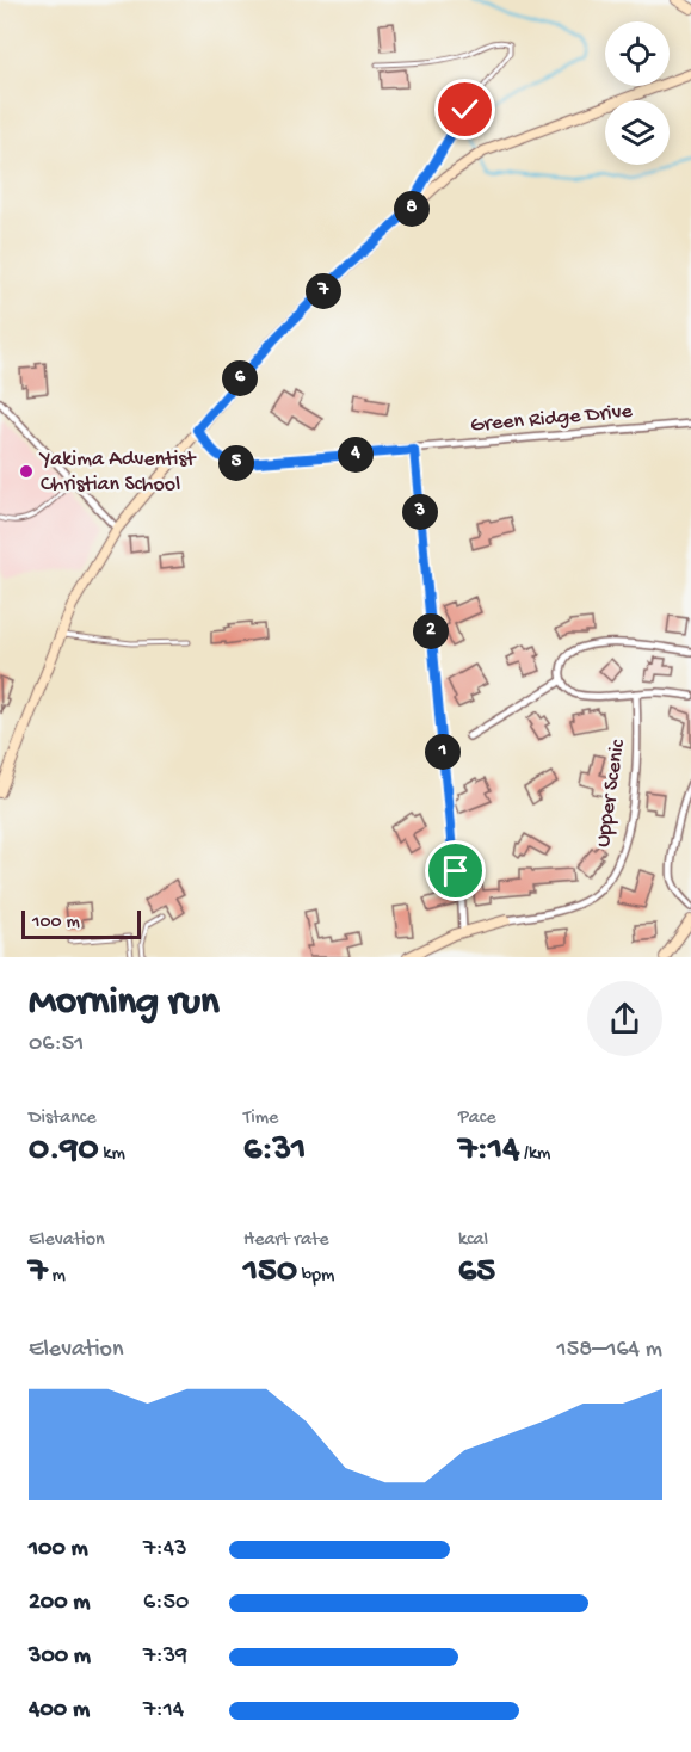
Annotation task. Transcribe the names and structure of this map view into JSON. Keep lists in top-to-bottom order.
{
  "streets": {
    "street": ["Green Ridge Drive", "Upper Scenic"]
  },
  "places": ["Yakima Adventist Christian School"],
  "scale_bar": "100 m",
  "page": {
    "pins": [
      "8",
      "7",
      "6",
      "4",
      "5",
      "3",
      "2",
      "1"
    ],
    "scale": "100 m",
    "heading": ["Morning run", "06:51"],
    "stats": [
      ["Distance", "0.90 km"],
      ["Time", "6:31"],
      ["Pace", "7:14 /km"],
      ["Elevation", "7 m"],
      ["Heart rate", "150 bpm"],
      ["kcal", "65"]
    ],
    "chart": ["Elevation", "158–164 m"],
    "list": [
      {
        "name": "100 m",
        "note": "7:43"
      },
      {
        "name": "200 m",
        "note": "6:50"
      },
      {
        "name": "300 m",
        "note": "7:39"
      },
      {
        "name": "400 m",
        "note": "7:14"
      }
    ]
  }
}
